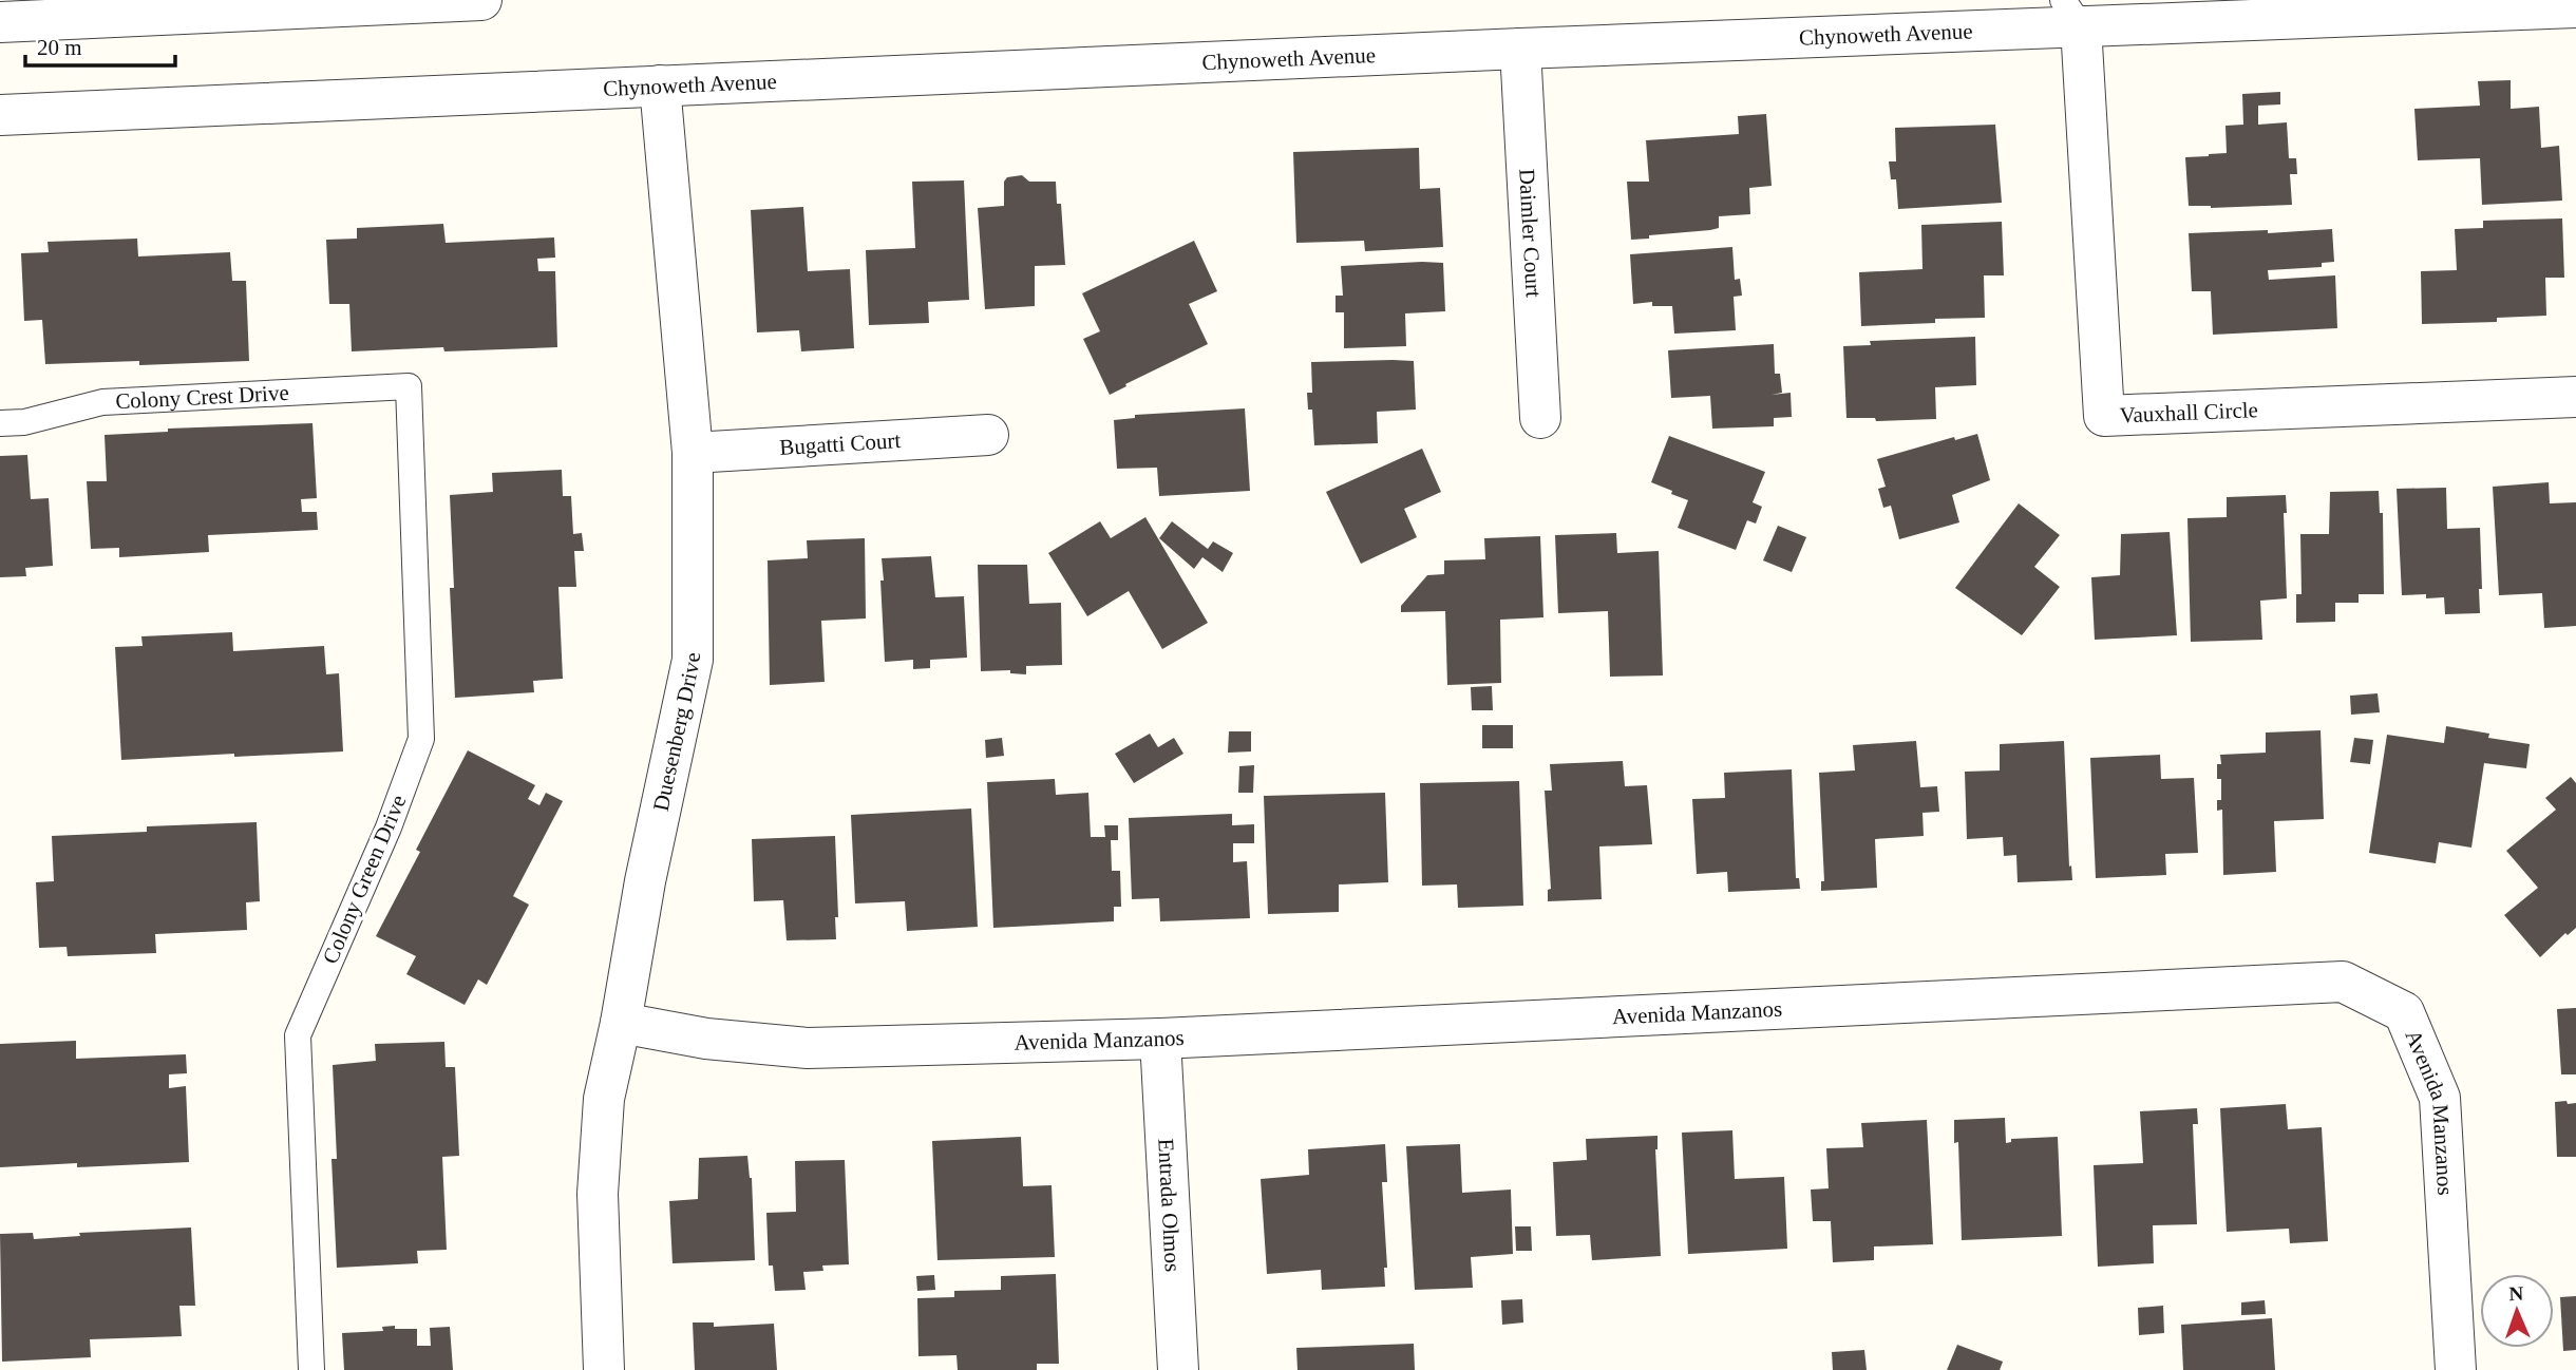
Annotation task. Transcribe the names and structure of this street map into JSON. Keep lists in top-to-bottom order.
{
  "streets": {
    "street": [
      "Chynoweth Avenue",
      "Daimler Court",
      "Vauxhall Circle",
      "Bugatti Court",
      "Duesenberg Drive",
      "Avenida Manzanos",
      "Entrada Olmos"
    ],
    "lane": ["Colony Crest Drive", "Colony Green Drive"]
  },
  "crossings": [
    ["Chynoweth Avenue", "Daimler Court"],
    ["Chynoweth Avenue", "Vauxhall Circle"],
    ["Chynoweth Avenue", "Duesenberg Drive"],
    ["Colony Crest Drive", "Colony Green Drive"],
    ["Bugatti Court", "Duesenberg Drive"],
    ["Duesenberg Drive", "Avenida Manzanos"],
    ["Avenida Manzanos", "Entrada Olmos"]
  ],
  "scale_bar": "20 m",
  "north": "top"
}
